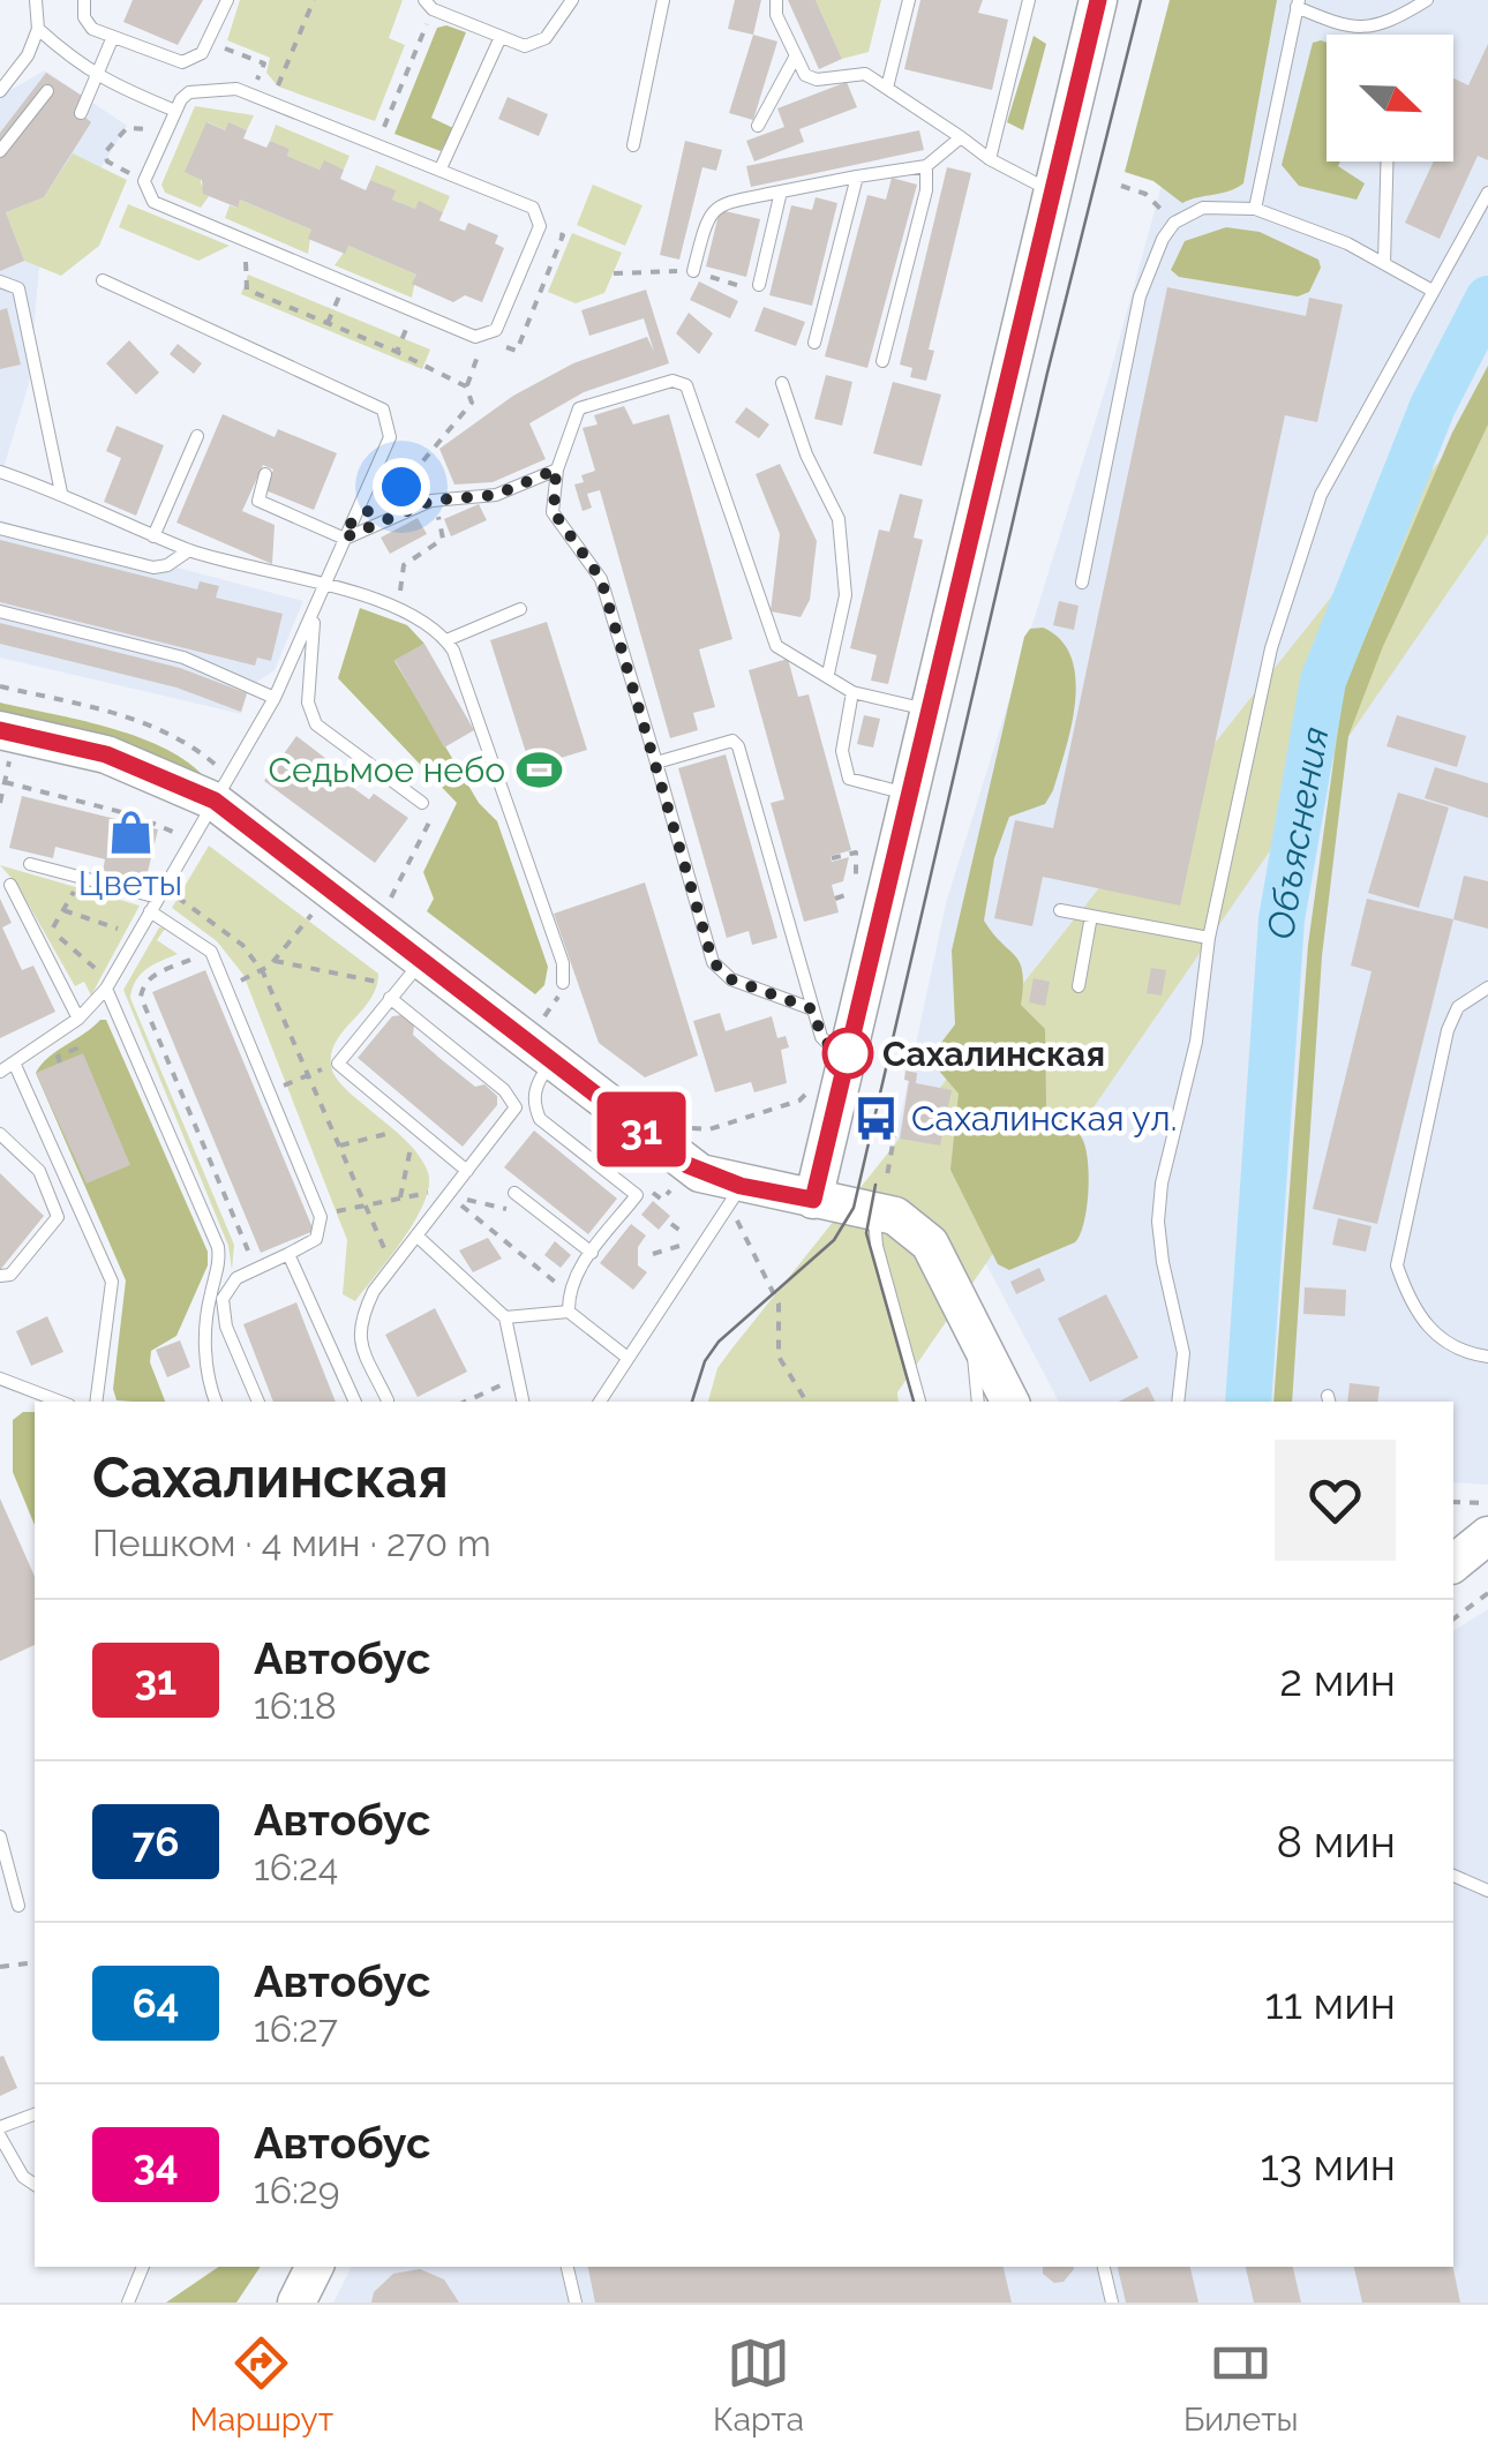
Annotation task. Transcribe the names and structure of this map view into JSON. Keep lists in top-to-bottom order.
{
  "water": ["Объяснения"],
  "places": {
    "sports": ["Седьмое небо"],
    "shop": ["Цветы"],
    "other": ["Сахалинская"],
    "bus stop": ["Сахалинская ул."]
  },
  "lines": ["bus line 31"],
  "north": "bottom right",
  "page": {
    "on_map": "31",
    "heading": ["Сахалинская", "Пешком · 4 мин · 270 m"],
    "list": [
      {
        "mark": "31",
        "name": "Автобус",
        "note": "16:18",
        "value": "2 мин"
      },
      {
        "mark": "76",
        "name": "Автобус",
        "note": "16:24",
        "value": "8 мин"
      },
      {
        "mark": "64",
        "name": "Автобус",
        "note": "16:27",
        "value": "11 мин"
      },
      {
        "mark": "34",
        "name": "Автобус",
        "note": "16:29",
        "value": "13 мин"
      }
    ],
    "tabs": ["Маршрут", "Карта", "Билеты"]
  }
}
